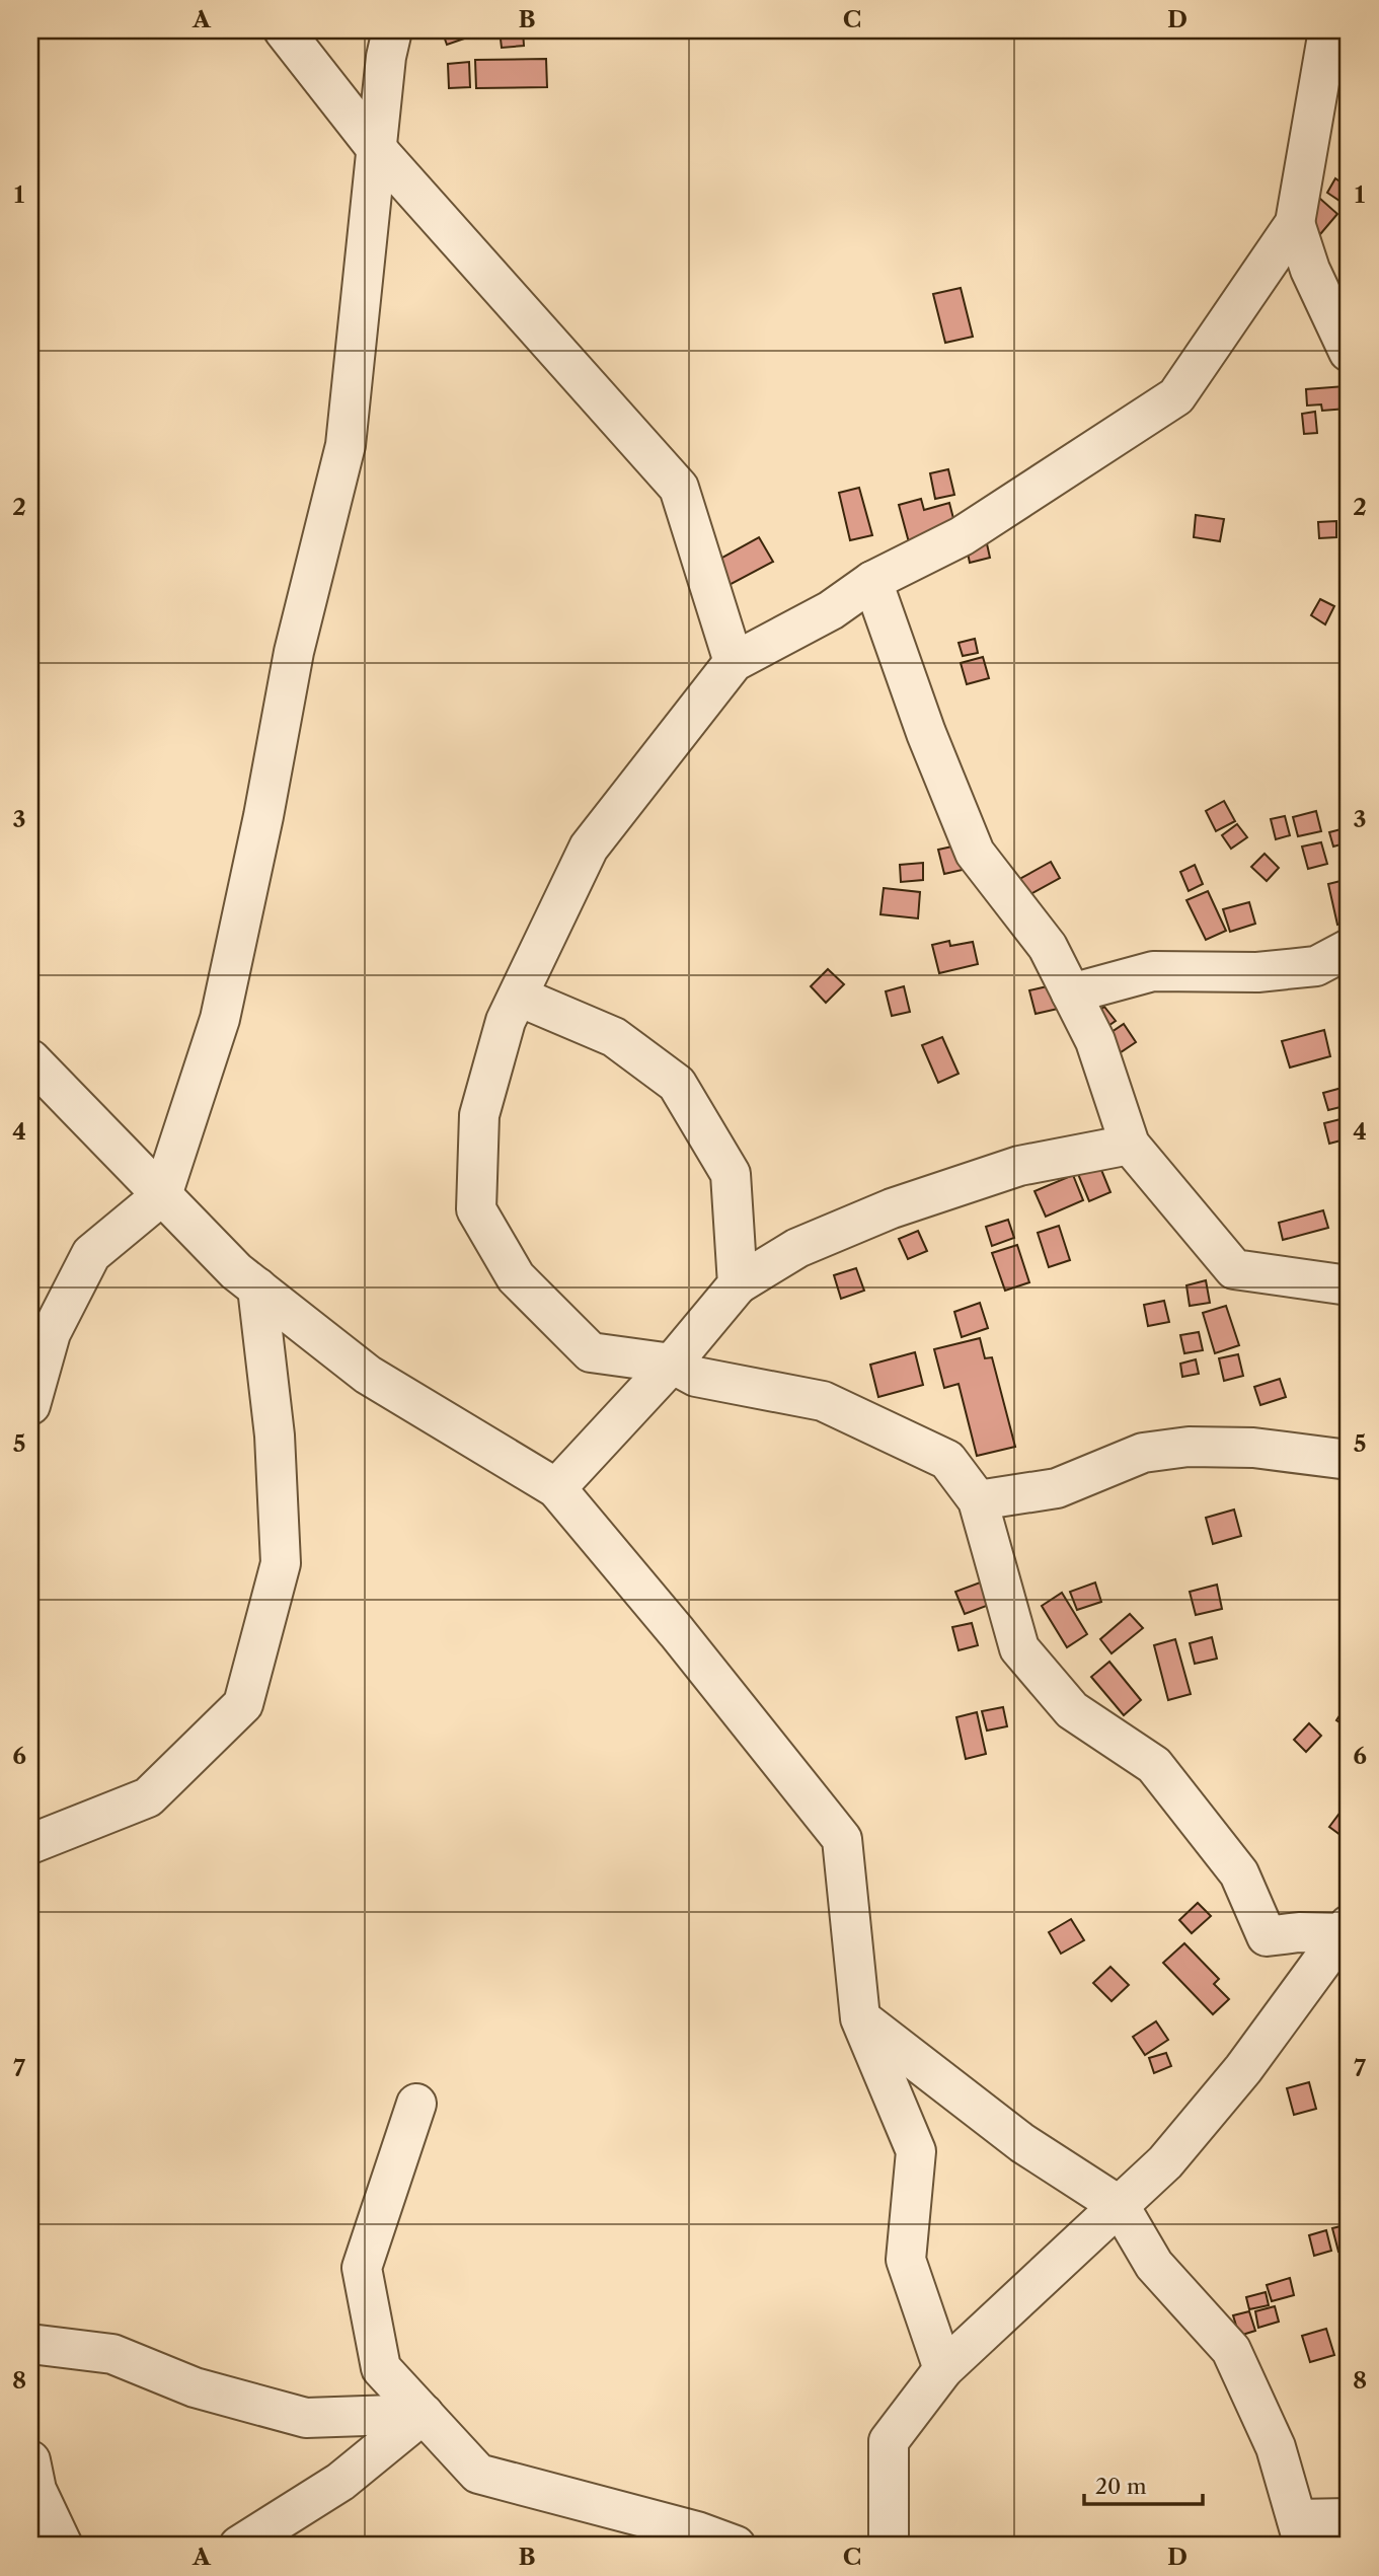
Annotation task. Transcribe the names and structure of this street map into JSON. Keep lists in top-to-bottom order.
{
  "scale_bar": "20 m",
  "grid": {
    "columns": [
      "A",
      "B",
      "C",
      "D"
    ],
    "rows": [
      "1",
      "2",
      "3",
      "4",
      "5",
      "6",
      "7",
      "8"
    ]
  }
}
